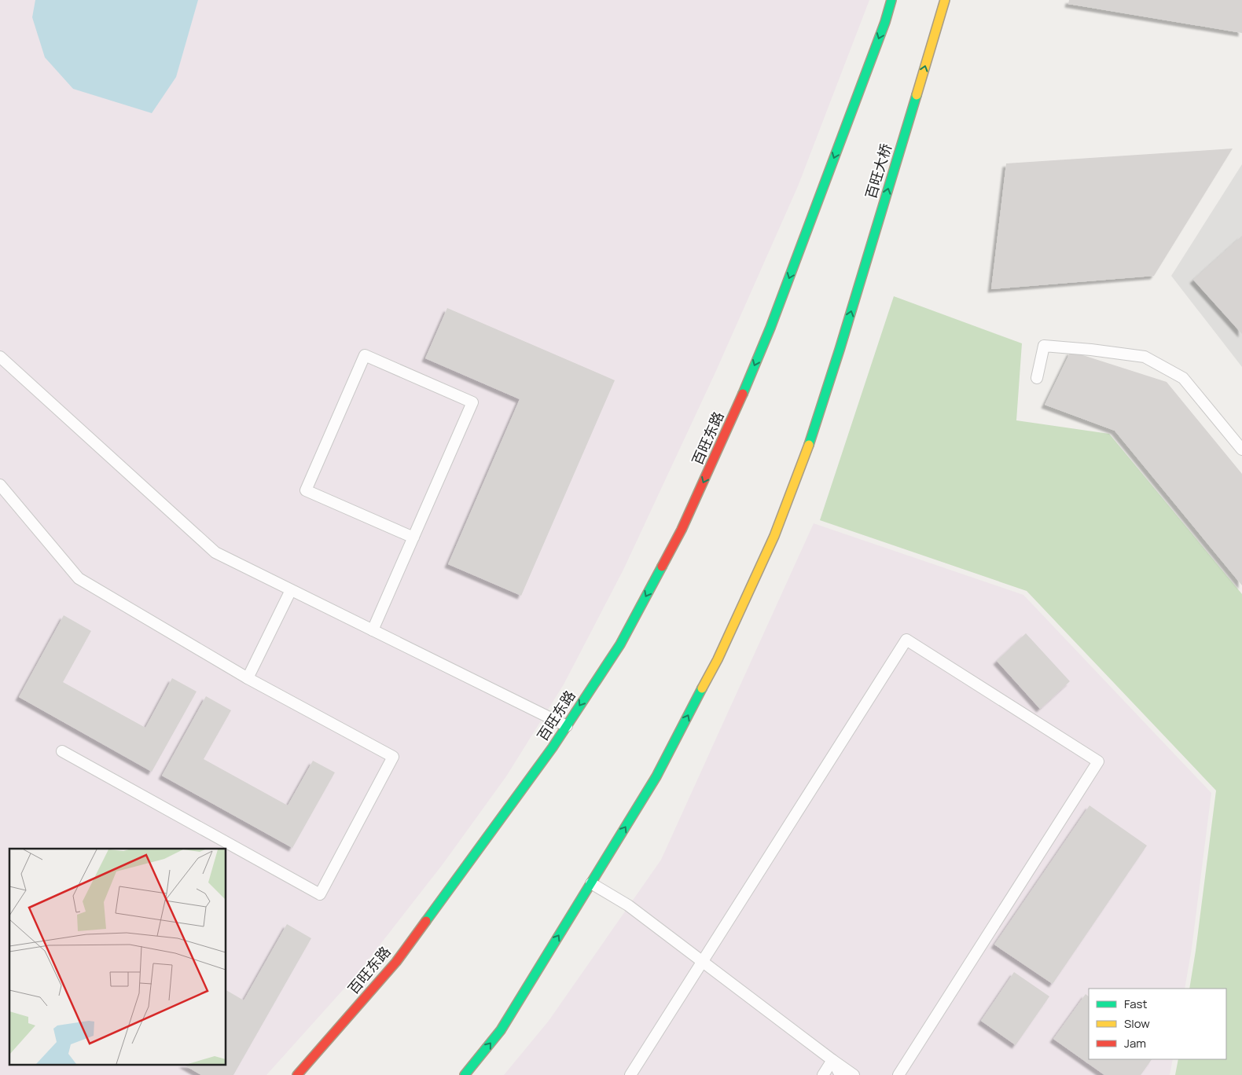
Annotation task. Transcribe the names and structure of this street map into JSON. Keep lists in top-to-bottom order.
{
  "streets": {
    "main road": ["百旺大桥", "百旺东路"]
  },
  "one_way": ["百旺大桥", "百旺东路"],
  "legend": ["Fast", "Slow", "Jam"]
}
